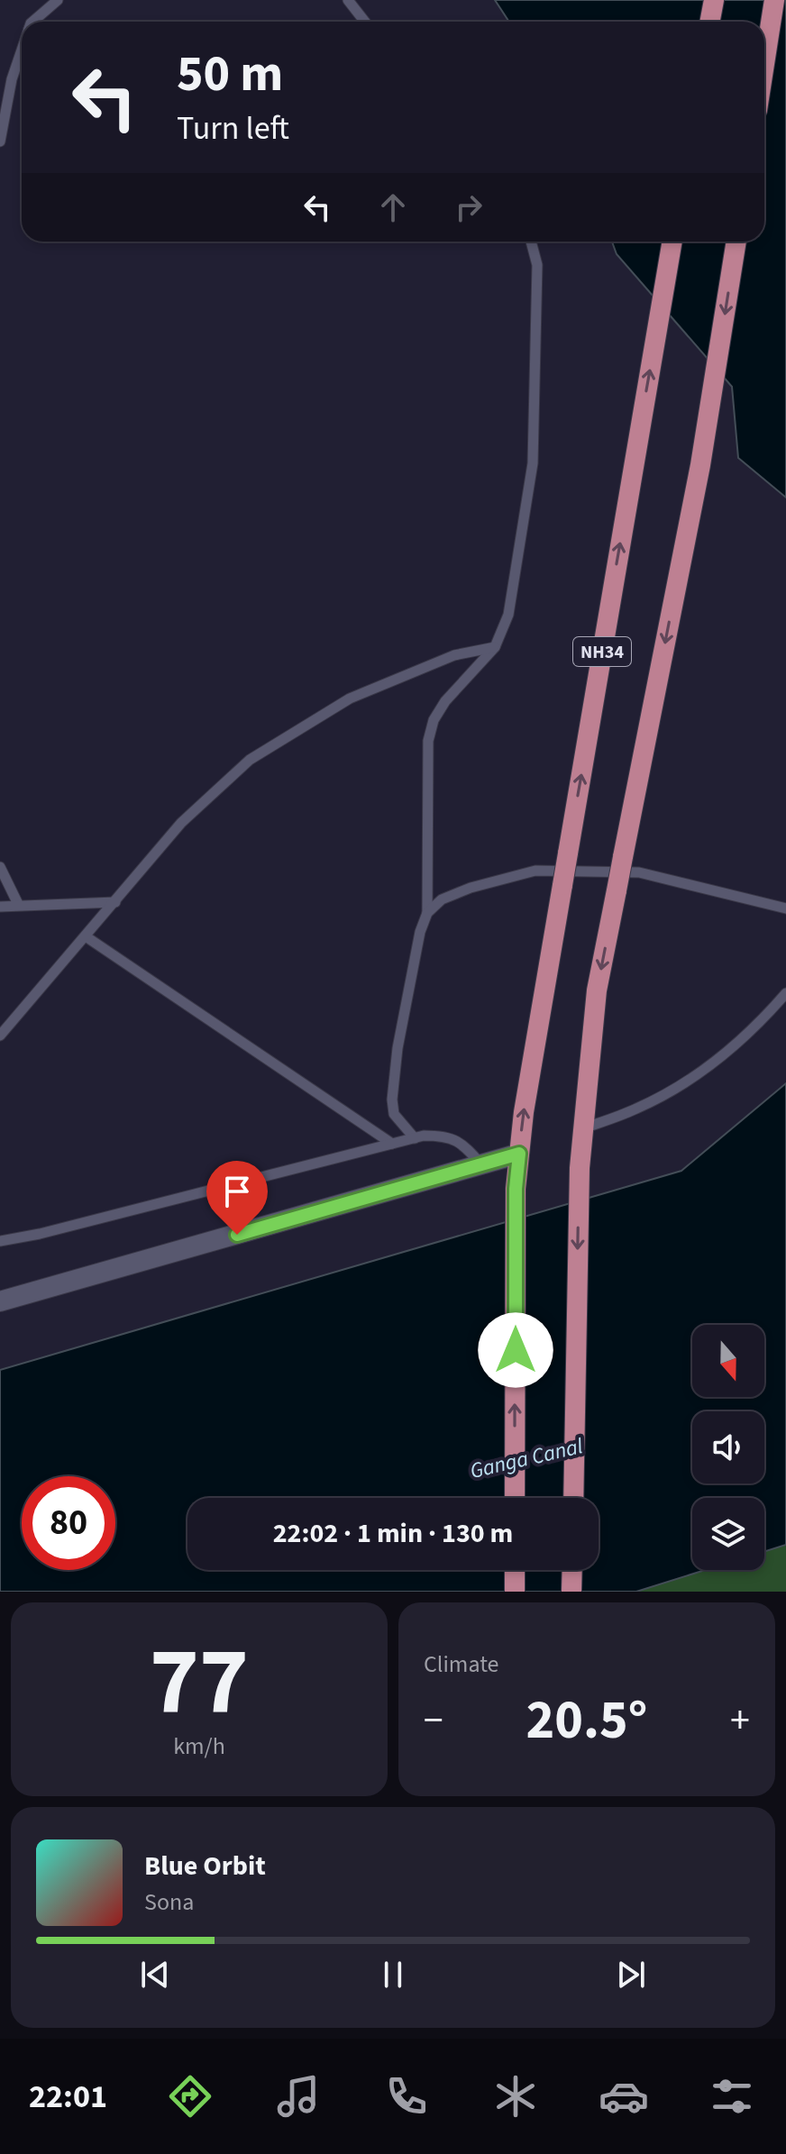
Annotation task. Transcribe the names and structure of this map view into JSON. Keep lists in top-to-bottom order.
{
  "streets": {
    "highway": ["NH34"]
  },
  "water": ["Ganga Canal"],
  "north": "bottom",
  "page": {
    "turn": ["50 m", "Turn left"],
    "limit": "80",
    "trip": "22:02 · 1 min · 130 m",
    "tile": [
      ["77", "km/h"],
      "Climate"
    ],
    "heat": ["−", "20.5°", "+"],
    "song": ["Blue Orbit", "Sona"],
    "tabs": "22:01"
  }
}
